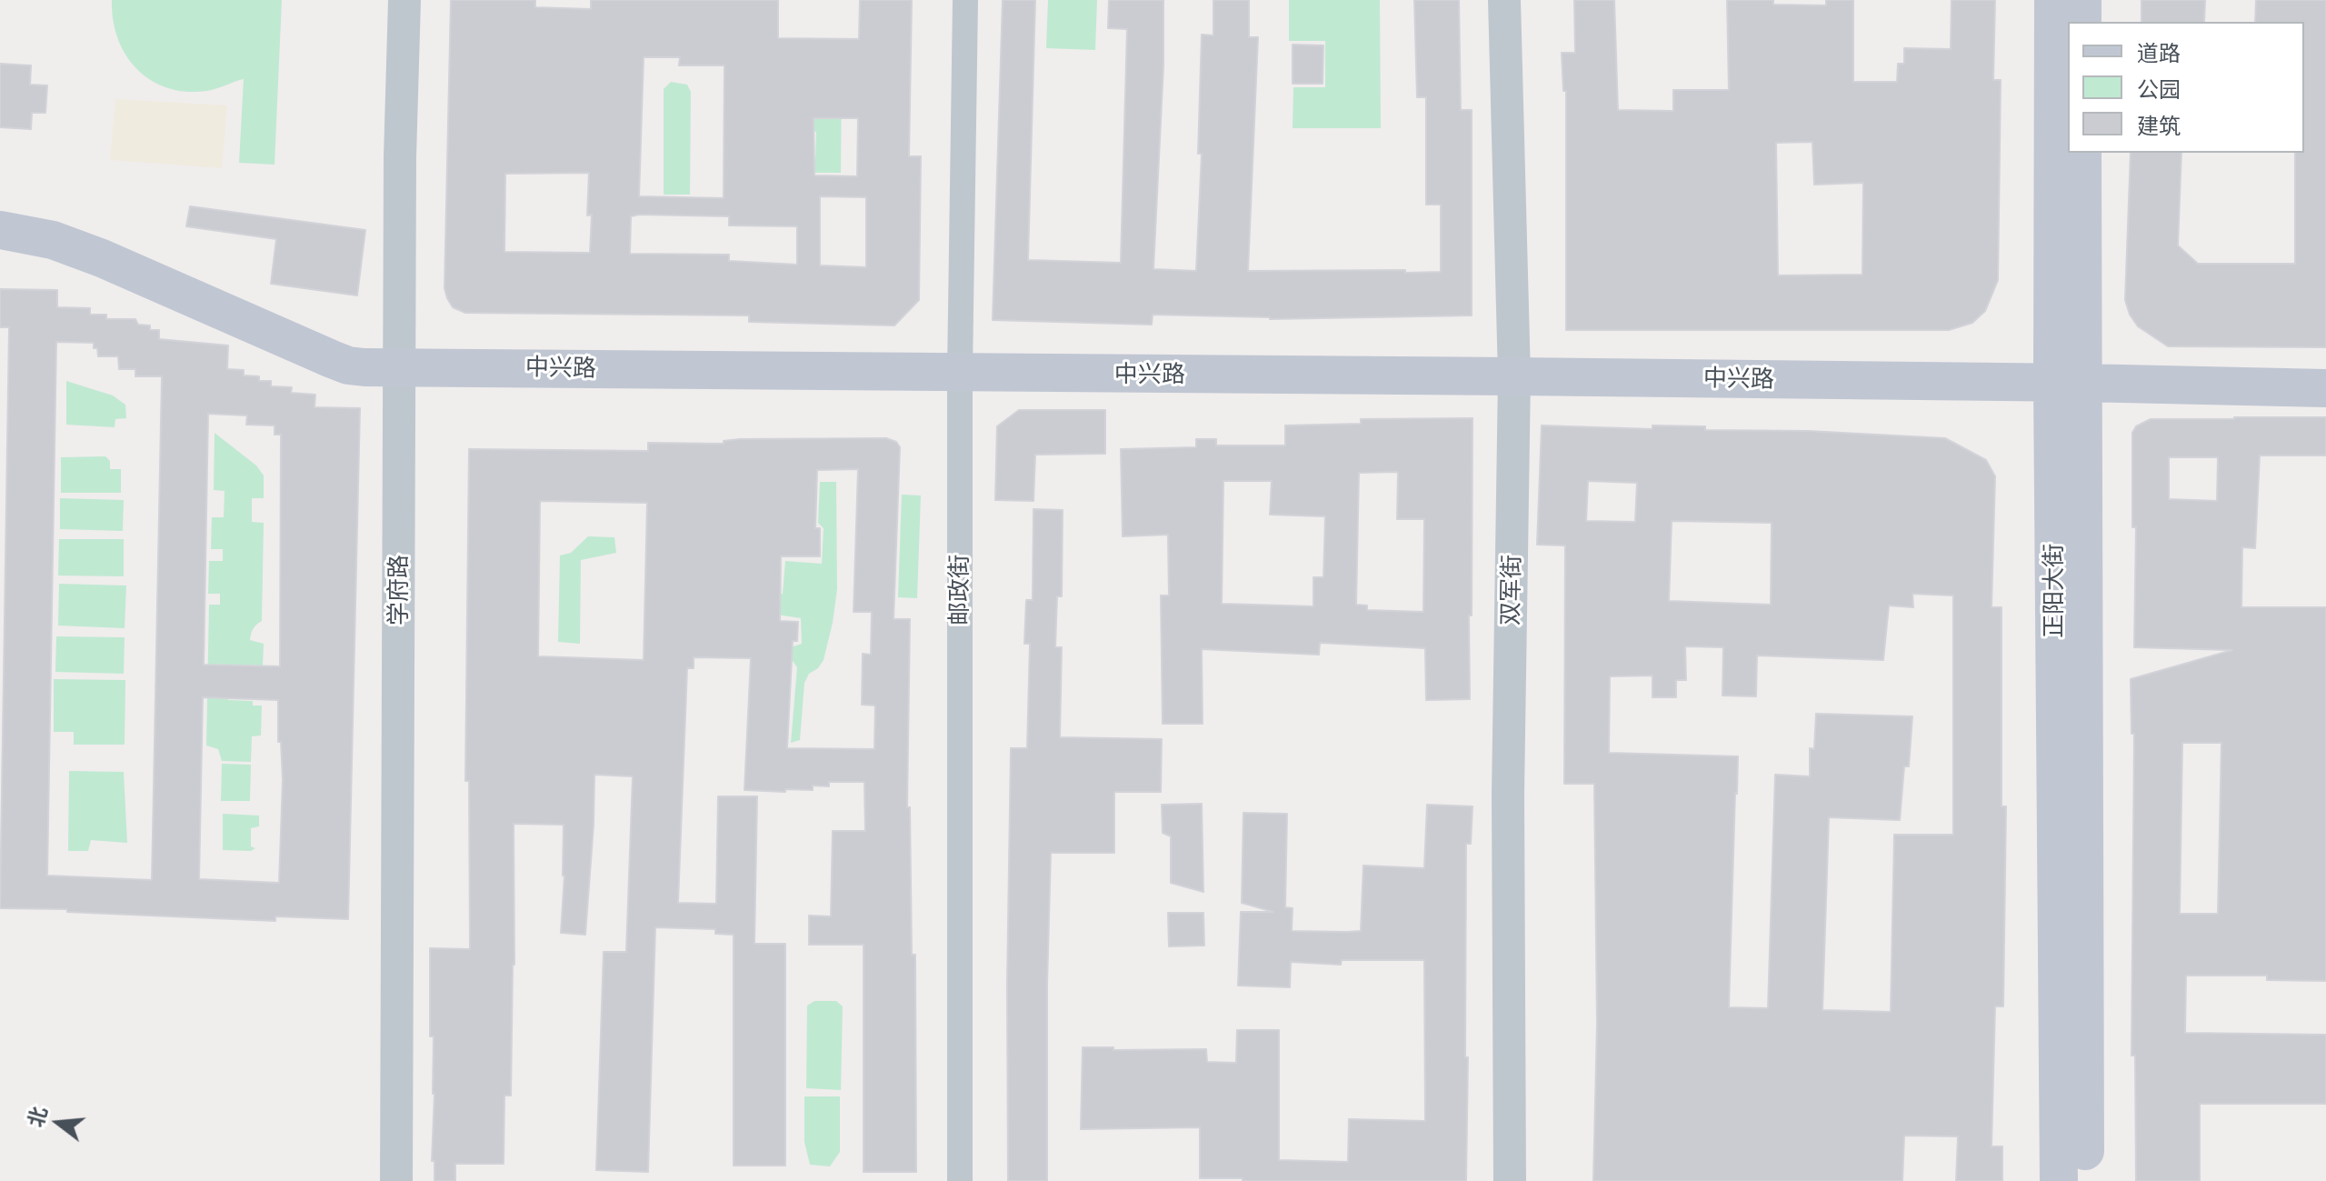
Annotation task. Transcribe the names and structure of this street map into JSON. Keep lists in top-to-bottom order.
{
  "streets": {
    "main road": ["中兴路", "正阳大街"],
    "street": ["学府路", "邮政街", "双军街"]
  },
  "crossings": [
    ["中兴路", "学府路"],
    ["中兴路", "邮政街"],
    ["中兴路", "双军街"],
    ["中兴路", "正阳大街"]
  ],
  "legend": ["道路", "公园", "建筑"],
  "north": "left"
}
